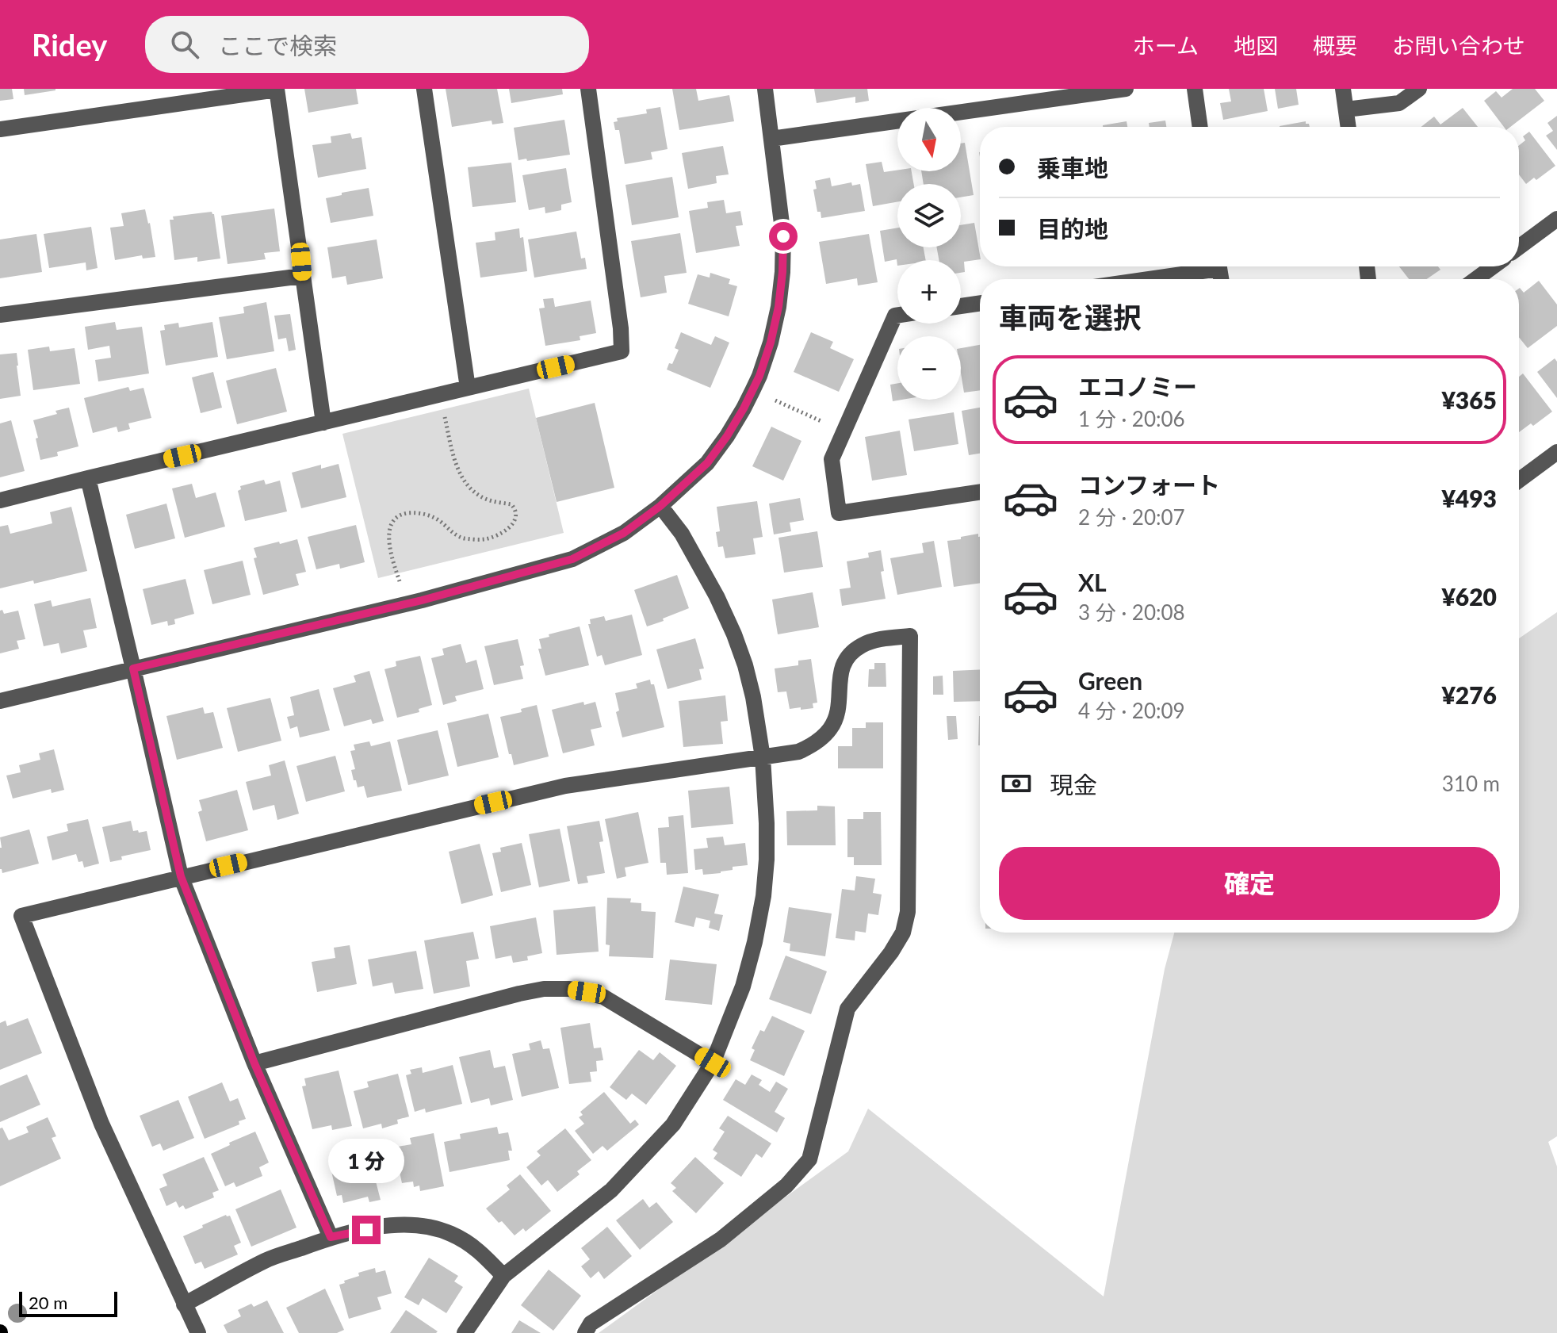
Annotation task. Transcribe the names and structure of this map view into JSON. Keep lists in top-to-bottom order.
{
  "scale_bar": "20 m",
  "north": "bottom",
  "page": {
    "header": "Ridey",
    "search": "ここで検索",
    "nav": [
      "ホーム",
      "地図",
      "概要",
      "お問い合わせ"
    ],
    "map_buttons": ["+", "−"],
    "banner": ["乗車地", "目的地"],
    "heading": "車両を選択",
    "list": [
      {
        "name": "エコノミー",
        "note": "1 分 · 20:06",
        "value": "¥365"
      },
      {
        "name": "コンフォート",
        "note": "2 分 · 20:07",
        "value": "¥493"
      },
      {
        "name": "XL",
        "note": "3 分 · 20:08",
        "value": "¥620"
      },
      {
        "name": "Green",
        "note": "4 分 · 20:09",
        "value": "¥276"
      }
    ],
    "pay": ["現金", "310 m"],
    "buttons": "確定",
    "bubble": "1 分",
    "scale": "20 m"
  }
}
